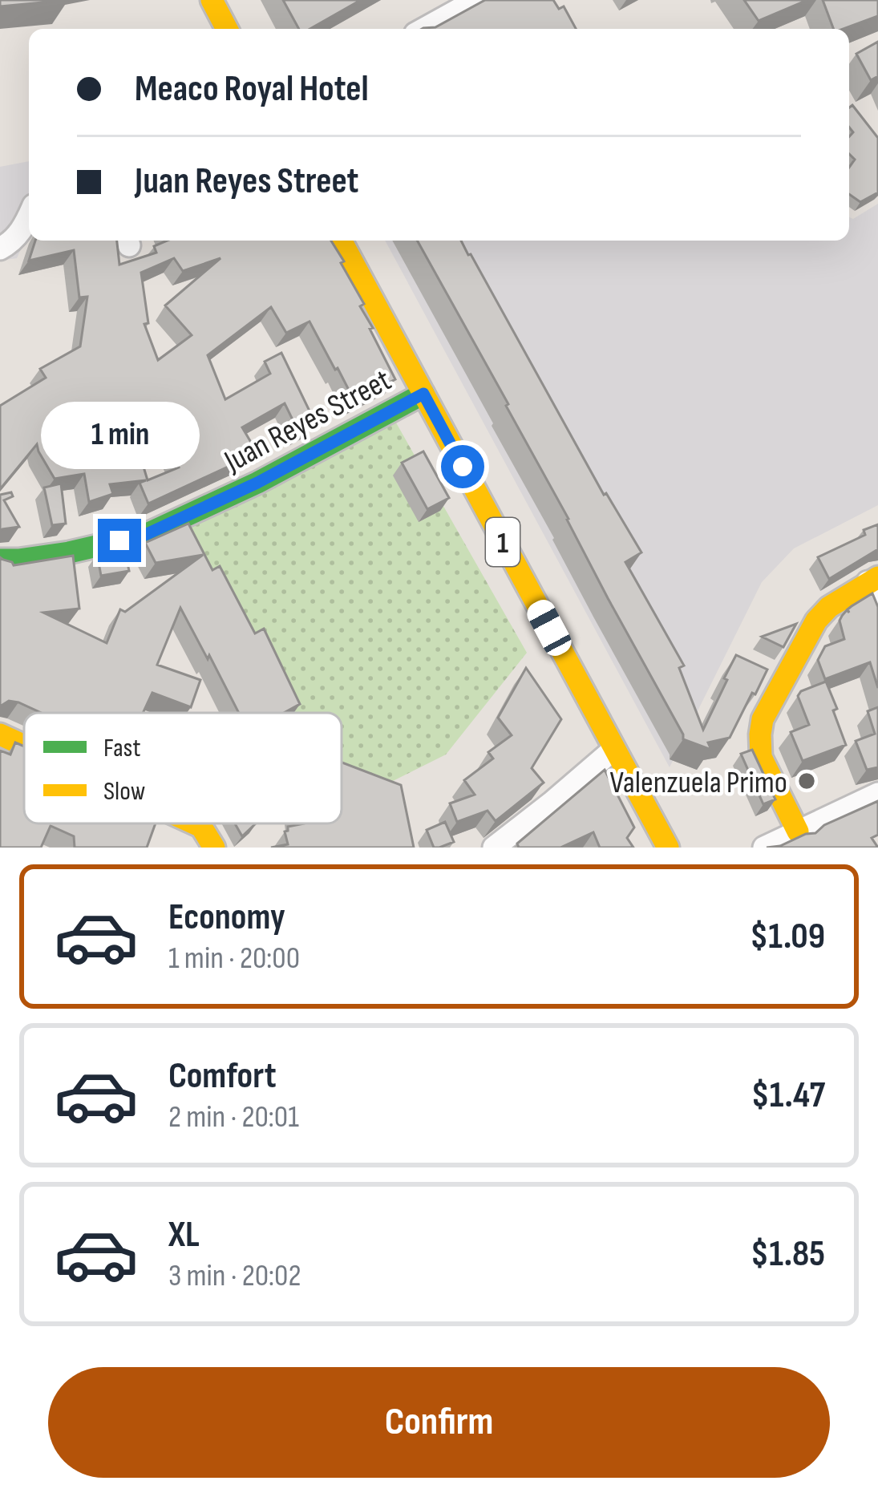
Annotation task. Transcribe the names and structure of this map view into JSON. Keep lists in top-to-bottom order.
{
  "streets": {
    "main road": ["Juan Reyes Street", "1"]
  },
  "crossings": [
    ["Juan Reyes Street", "1"]
  ],
  "places": ["Valenzuela Primo"],
  "legend": ["Fast", "Slow"],
  "page": {
    "banner": ["Meaco Royal Hotel", "Juan Reyes Street"],
    "bubble": "1 min",
    "list": [
      {
        "name": "Economy",
        "note": "1 min · 20:00",
        "value": "$1.09"
      },
      {
        "name": "Comfort",
        "note": "2 min · 20:01",
        "value": "$1.47"
      },
      {
        "name": "XL",
        "note": "3 min · 20:02",
        "value": "$1.85"
      }
    ],
    "buttons": "Confirm"
  }
}
